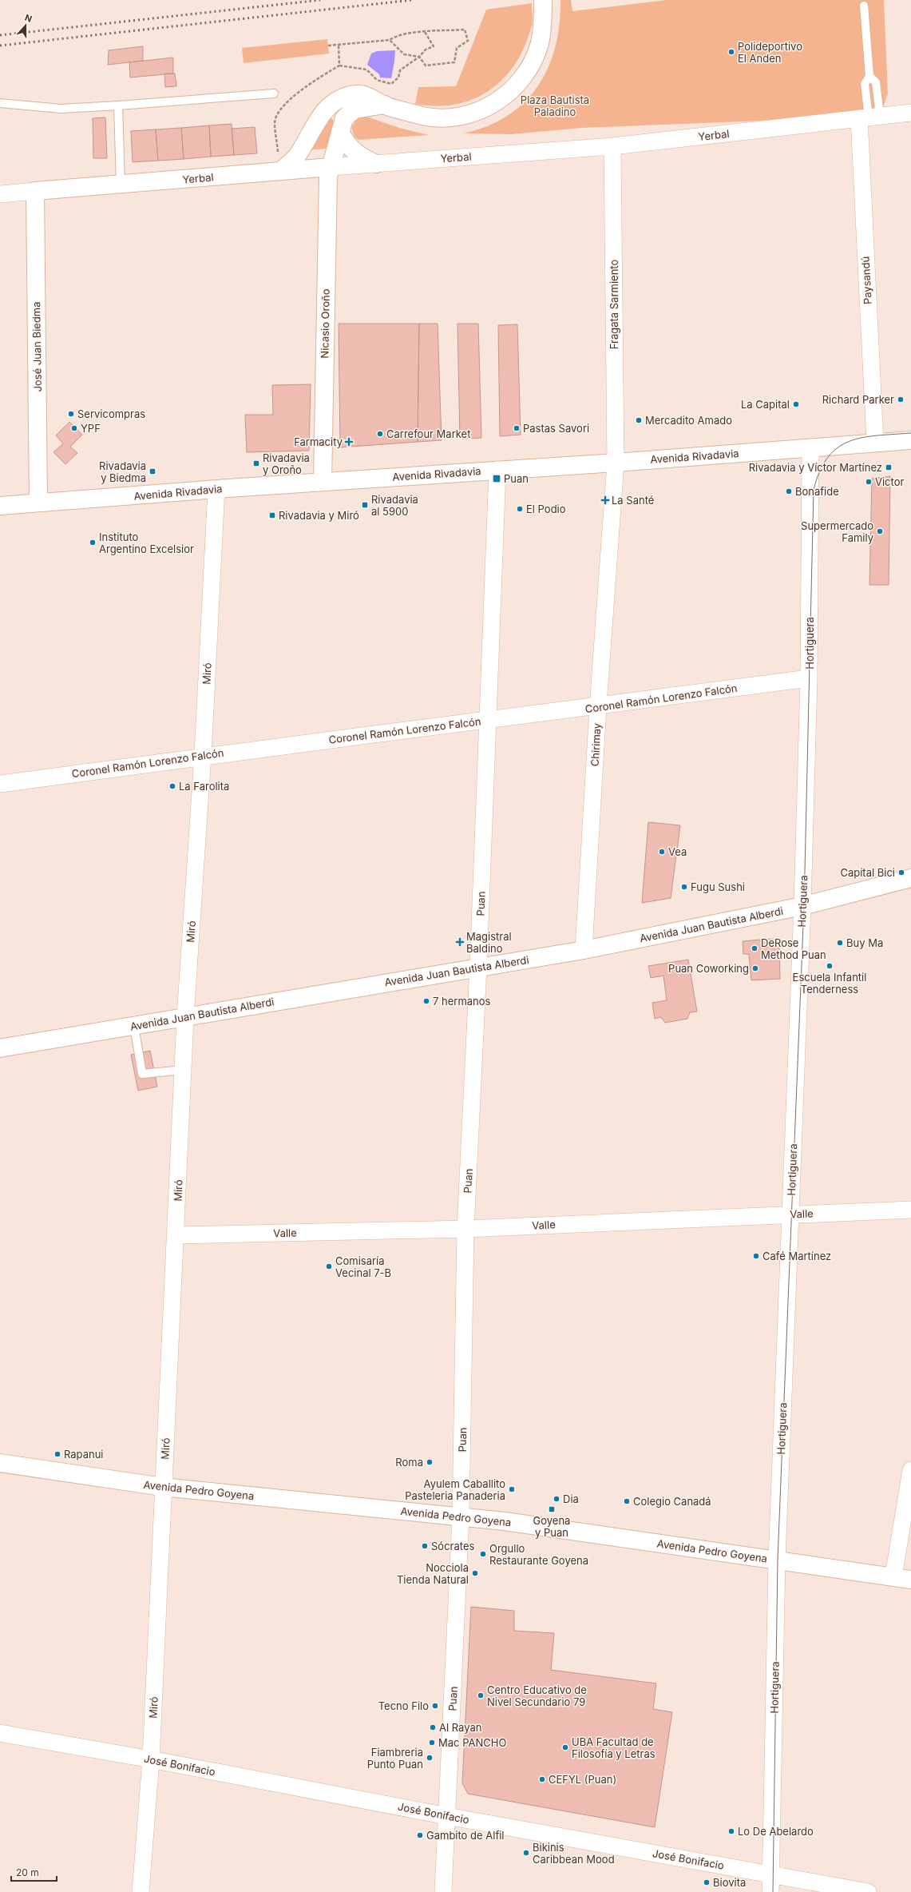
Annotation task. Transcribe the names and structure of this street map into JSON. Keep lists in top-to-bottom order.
{
  "streets": {
    "main road": [
      "Yerbal",
      "Nicasio Oroño",
      "José Juan Biedma",
      "Avenida Rivadavia",
      "Avenida Juan Bautista Alberdi",
      "Avenida Pedro Goyena"
    ],
    "street": [
      "Paysandú",
      "Fragata Sarmiento",
      "Hortiguera",
      "Miró",
      "Coronel Ramón Lorenzo Falcón",
      "Chirimay",
      "Puan",
      "Valle",
      "José Bonifacio"
    ]
  },
  "crossings": [
    ["Yerbal", "Paysandú"],
    ["Yerbal", "Fragata Sarmiento"],
    ["Yerbal", "Nicasio Oroño"],
    ["Yerbal", "José Juan Biedma"],
    ["Paysandú", "Avenida Rivadavia"],
    ["Fragata Sarmiento", "Avenida Rivadavia"],
    ["Fragata Sarmiento", "Chirimay"],
    ["Nicasio Oroño", "Avenida Rivadavia"],
    ["José Juan Biedma", "Avenida Rivadavia"],
    ["Avenida Rivadavia", "Hortiguera"],
    ["Avenida Rivadavia", "Miró"],
    ["Avenida Rivadavia", "Chirimay"],
    ["Avenida Rivadavia", "Puan"],
    ["Hortiguera", "Coronel Ramón Lorenzo Falcón"],
    ["Hortiguera", "Avenida Juan Bautista Alberdi"],
    ["Hortiguera", "Valle"],
    ["Hortiguera", "Avenida Pedro Goyena"],
    ["Hortiguera", "José Bonifacio"],
    ["Miró", "Coronel Ramón Lorenzo Falcón"],
    ["Miró", "Avenida Juan Bautista Alberdi"],
    ["Miró", "Valle"],
    ["Miró", "Avenida Pedro Goyena"],
    ["Miró", "José Bonifacio"],
    ["Coronel Ramón Lorenzo Falcón", "Chirimay"],
    ["Coronel Ramón Lorenzo Falcón", "Puan"],
    ["Chirimay", "Avenida Juan Bautista Alberdi"],
    ["Puan", "Avenida Juan Bautista Alberdi"],
    ["Puan", "Valle"],
    ["Puan", "Avenida Pedro Goyena"],
    ["Puan", "José Bonifacio"]
  ],
  "parks": ["Plaza Bautista Paladino"],
  "places": {
    "other": [
      "Polideportivo El Anden",
      "Richard Parker",
      "La Capital",
      "Servicompras",
      "Mercadito Amado",
      "YPF",
      "Pastas Savori",
      "Carrefour Market",
      "Victor",
      "Bonafide",
      "El Podio",
      "Supermercado Family",
      "Instituto Argentino Excelsior",
      "La Farolita",
      "Vea",
      "Capital Bici",
      "Fugu Sushi",
      "Buy Ma",
      "DeRose Method Puan",
      "Escuela Infantil Tenderness",
      "Puan Coworking",
      "7 hermanos",
      "Café Martínez",
      "Comisaría Vecinal 7-B",
      "Rapanui",
      "Roma",
      "Ayulem Caballito Pasteleria Panaderia",
      "Dia",
      "Colegio Canadá",
      "Sócrates",
      "Orgullo Restaurante Goyena",
      "Nocciola Tienda Natural",
      "Centro Educativo de Nivel Secundario 79",
      "Tecno Filo",
      "Al Rayan",
      "Mac PANCHO",
      "UBA Facultad de Filosofía y Letras",
      "Fiambreria Punto Puan",
      "CEFYL (Puan)",
      "Lo De Abelardo",
      "Gambito de Alfil",
      "Bikinis Caribbean Mood",
      "Biovita"
    ],
    "health": ["Farmacity", "La Santé", "Magistral Baldino"],
    "transit": [
      "Rivadavia y Oroño",
      "Rivadavia y Víctor Martínez",
      "Rivadavia y Biedma",
      "Puan",
      "Rivadavia al 5900",
      "Rivadavia y Miró",
      "Goyena y Puan"
    ]
  },
  "scale_bar": "20 m",
  "north": "top"
}
